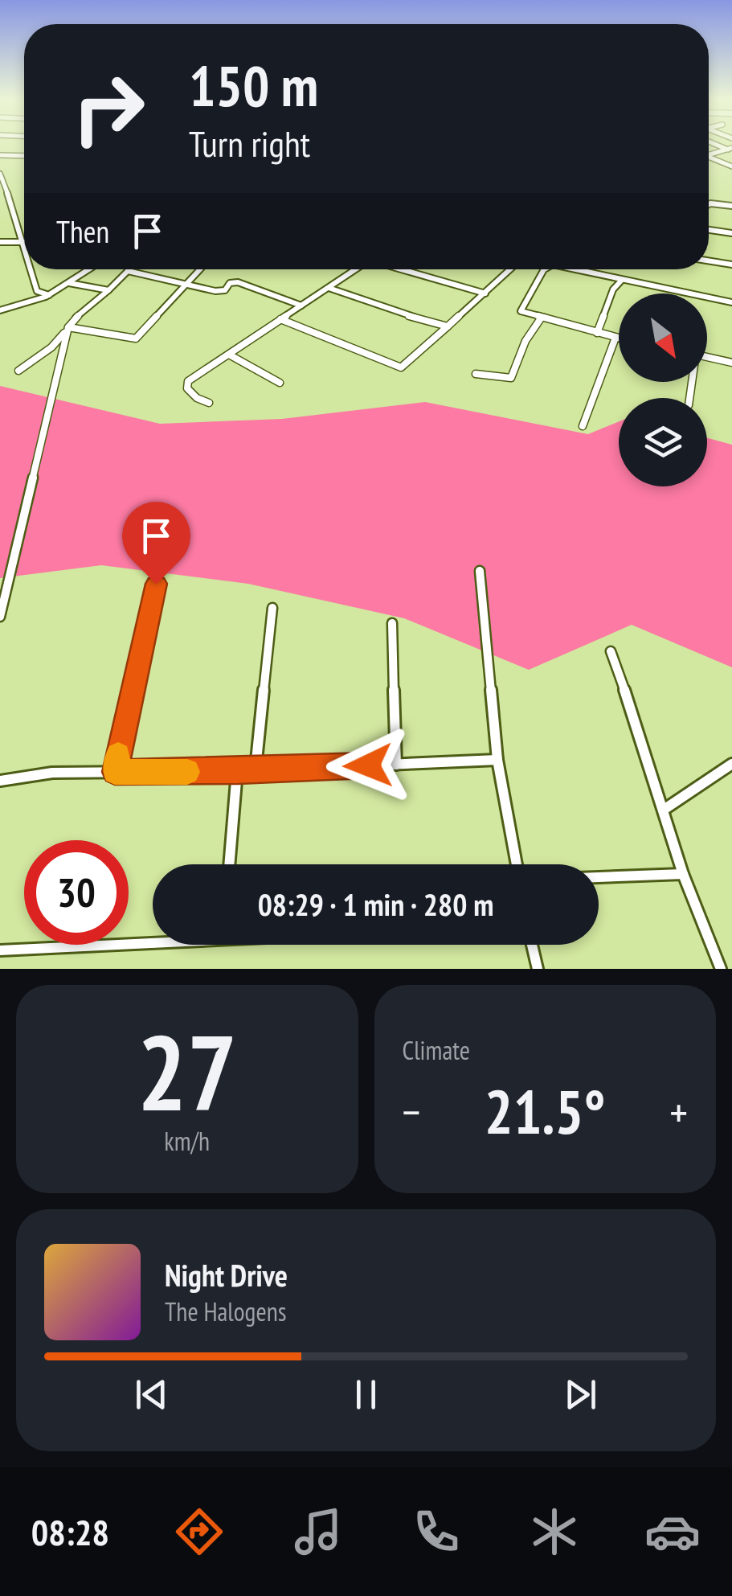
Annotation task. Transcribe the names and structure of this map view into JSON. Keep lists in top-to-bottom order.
{
  "north": "bottom right",
  "page": {
    "turn": ["150 m", "Turn right"],
    "then": "Then",
    "limit": "30",
    "trip": "08:29 · 1 min · 280 m",
    "tile": [
      ["27", "km/h"],
      "Climate"
    ],
    "heat": ["−", "21.5°", "+"],
    "song": ["Night Drive", "The Halogens"],
    "tabs": "08:28"
  }
}
